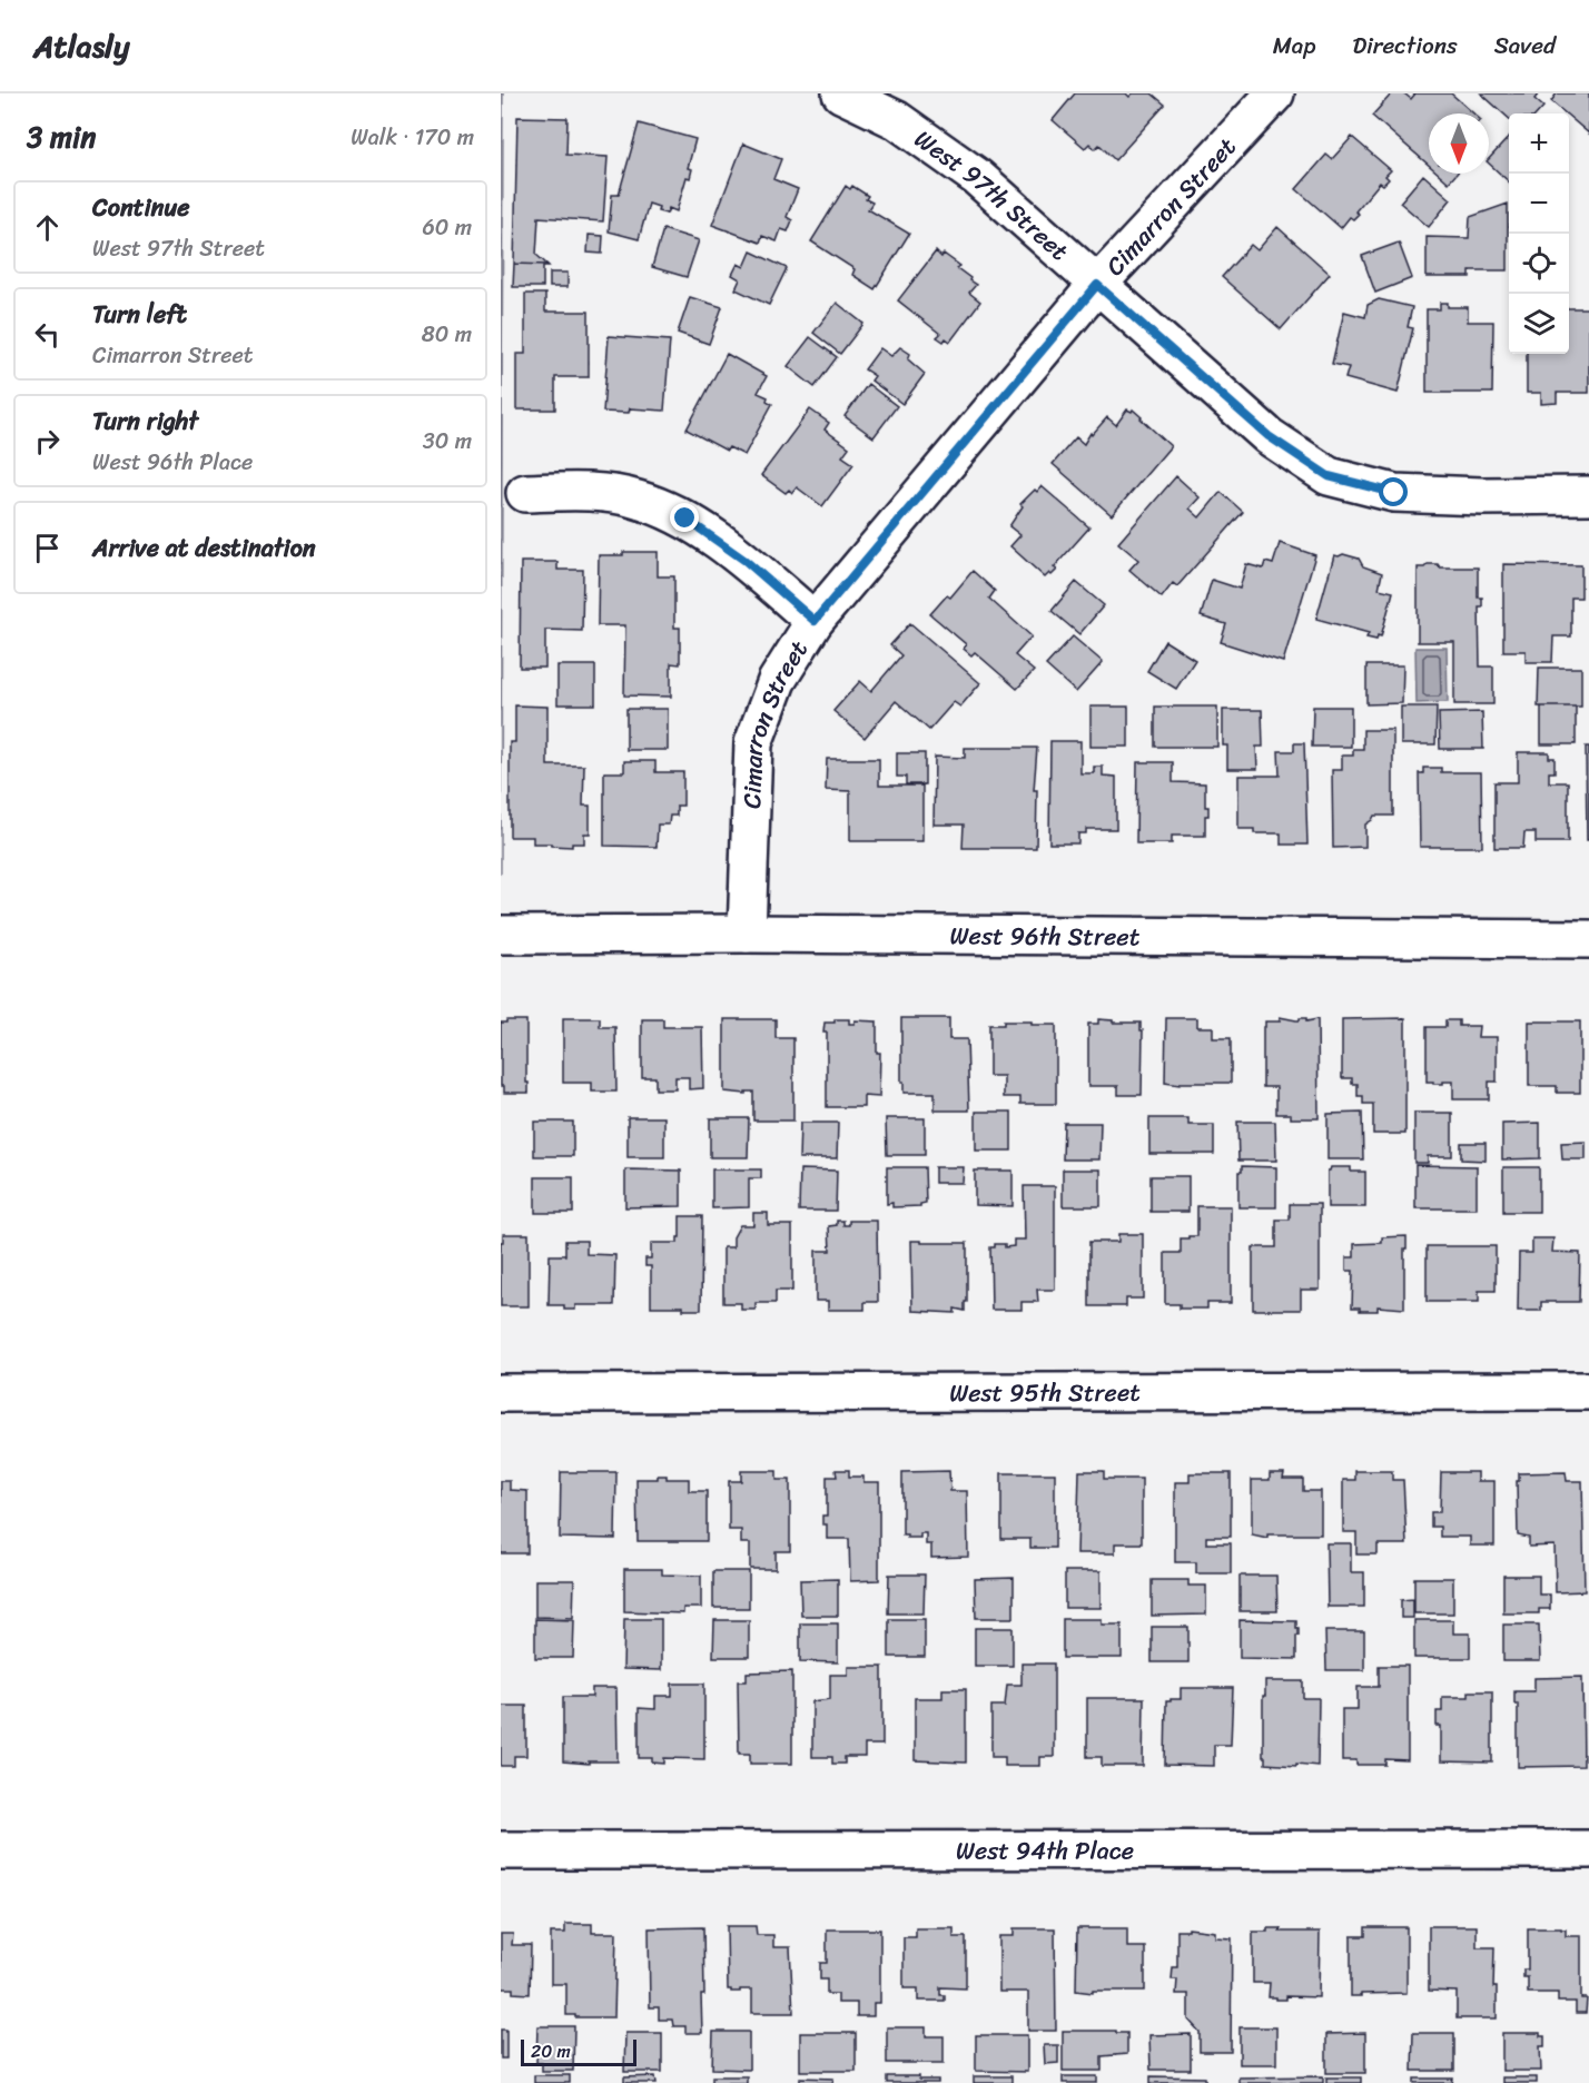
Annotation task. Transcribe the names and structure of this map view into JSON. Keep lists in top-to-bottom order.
{
  "streets": {
    "street": [
      "West 97th Street",
      "Cimarron Street",
      "West 96th Street",
      "West 95th Street",
      "West 94th Place"
    ]
  },
  "crossings": [
    ["West 97th Street", "Cimarron Street"],
    ["Cimarron Street", "West 96th Street"]
  ],
  "scale_bar": "20 m",
  "north": "bottom",
  "page": {
    "header": "Atlasly",
    "nav": ["Map", "Directions", "Saved"],
    "heading": ["3 min", "Walk · 170 m"],
    "map_buttons": ["+", "−"],
    "list": [
      ["Continue", "West 97th Street", "60 m"],
      ["Turn left", "Cimarron Street", "80 m"],
      ["Turn right", "West 96th Place", "30 m"],
      "Arrive at destination"
    ],
    "scale": "20 m"
  }
}
